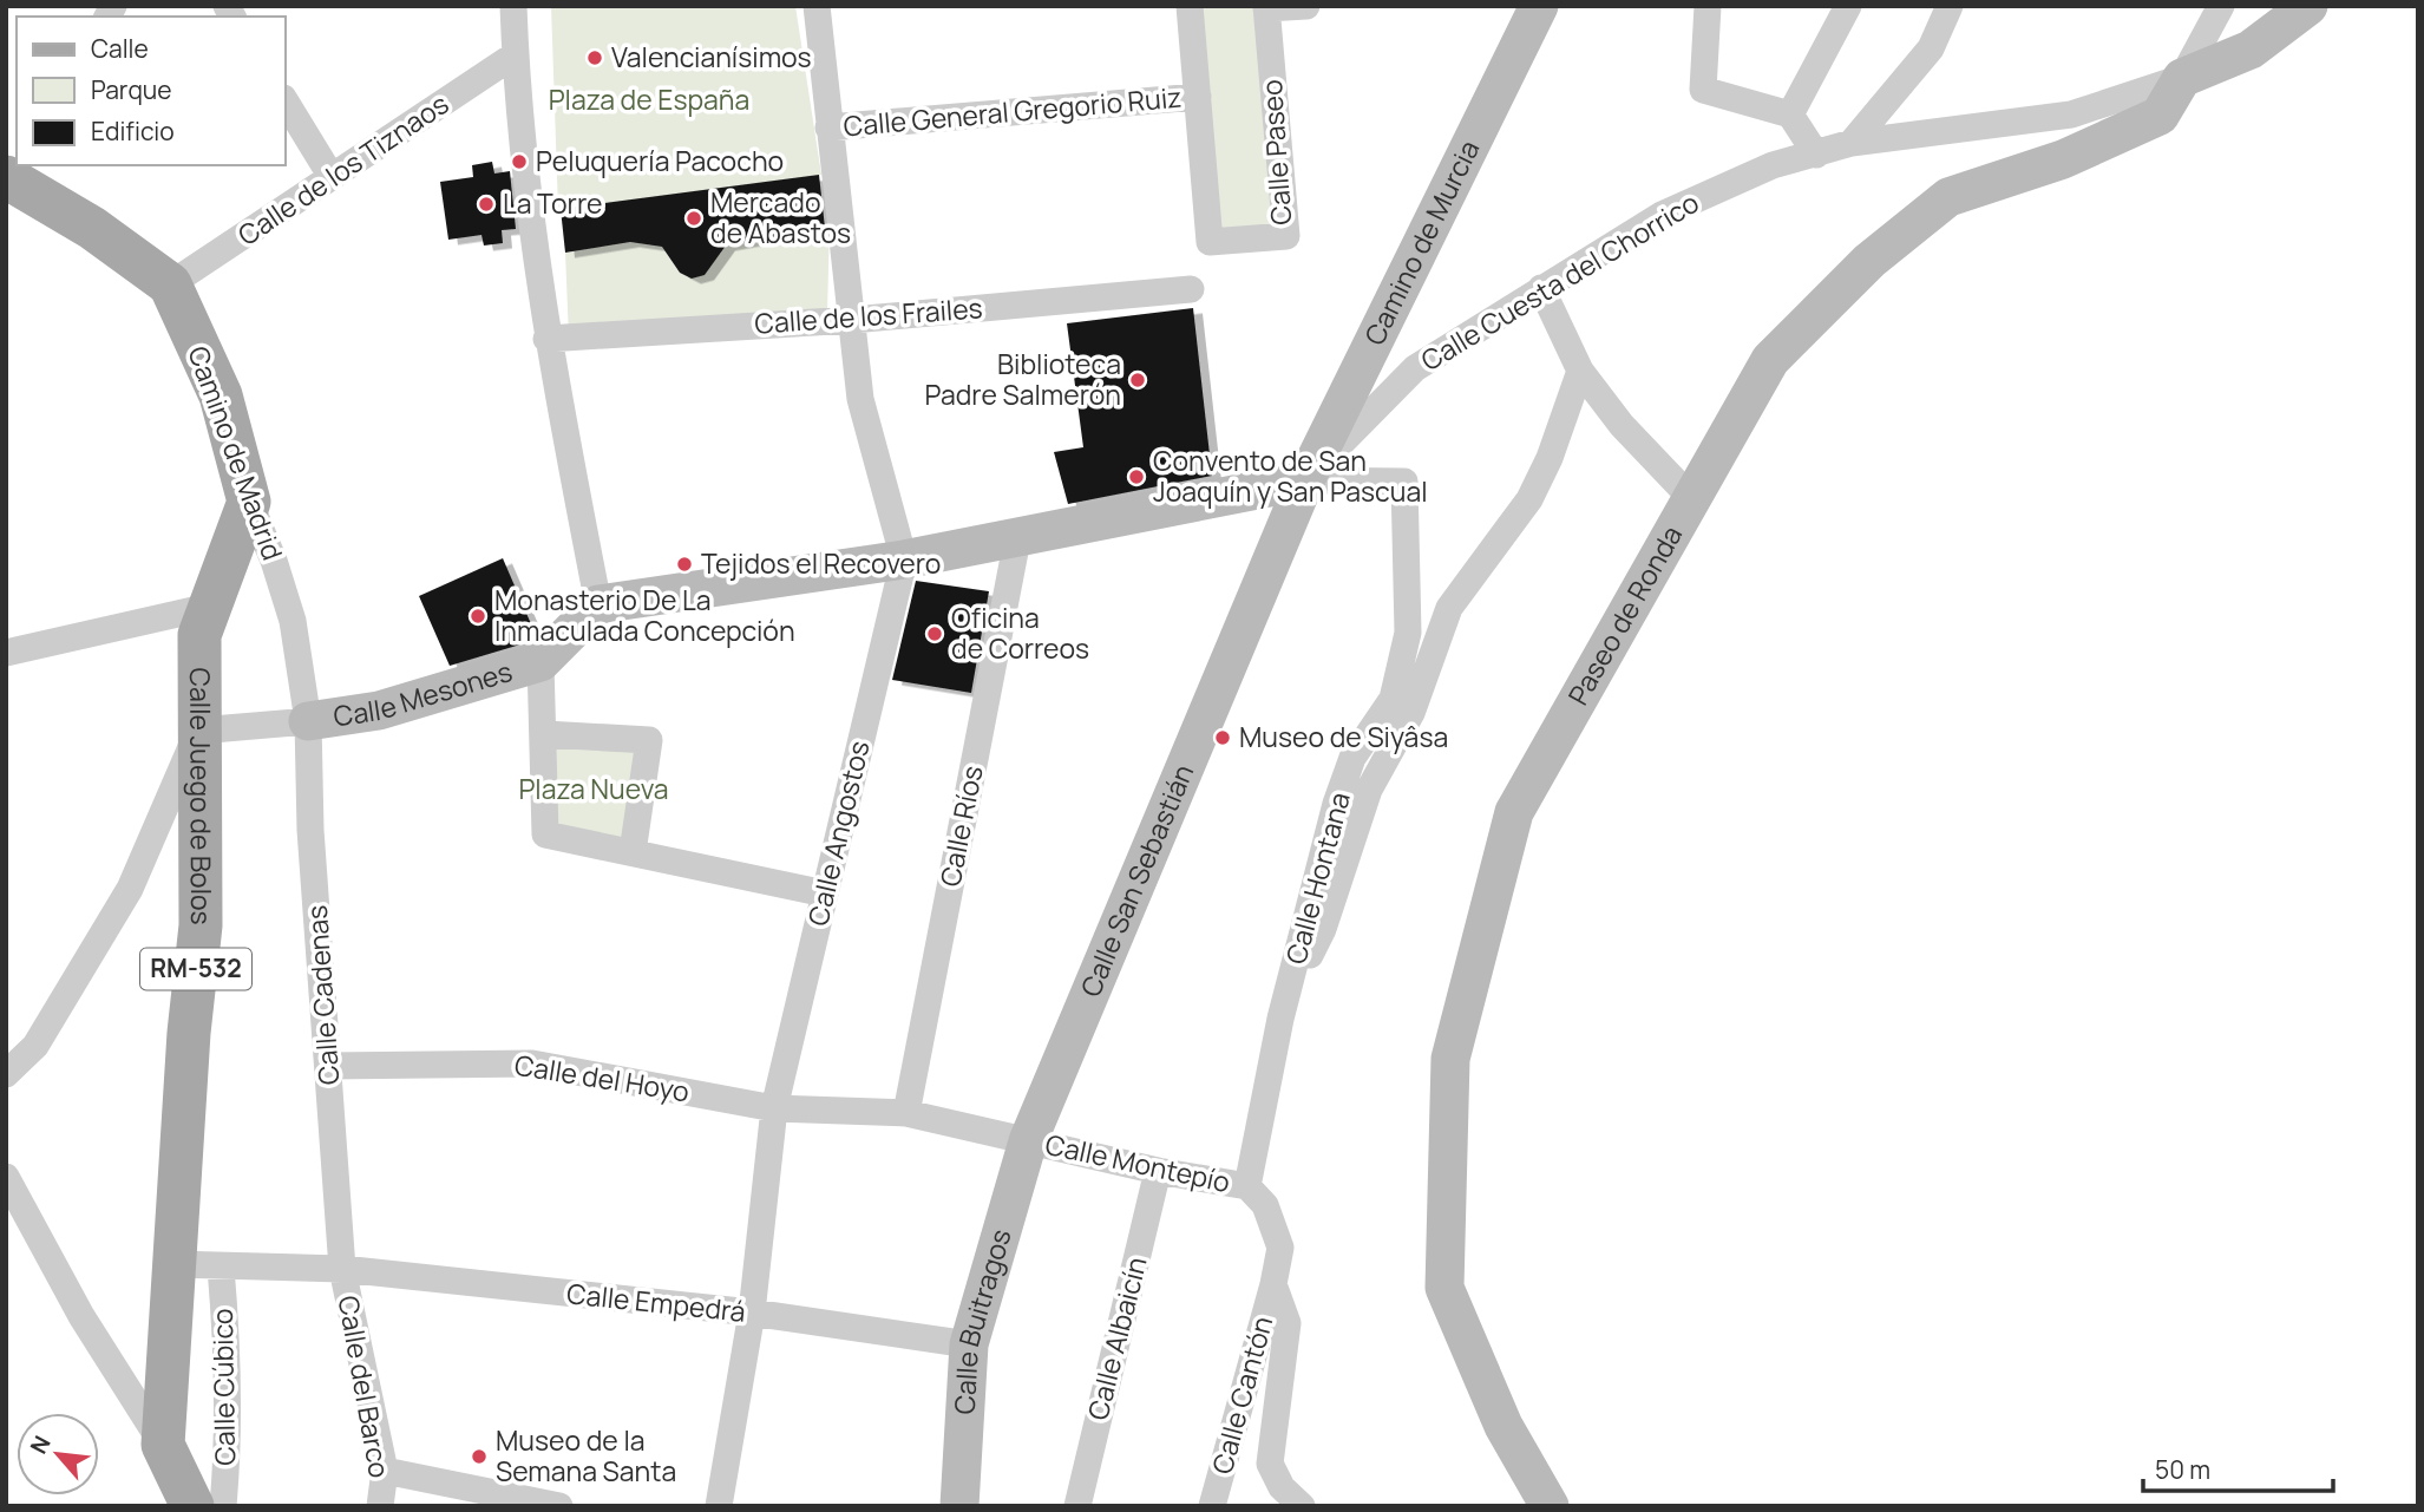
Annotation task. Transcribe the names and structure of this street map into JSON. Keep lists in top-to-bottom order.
{
  "streets": {
    "main road": [
      "Camino de Murcia",
      "Camino de Madrid",
      "Paseo de Ronda",
      "Calle Mesones",
      "Calle Juego de Bolos",
      "Calle San Sebastián",
      "RM-532",
      "Calle Buitragos"
    ],
    "street": [
      "Calle General Gregorio Ruiz",
      "Calle Paseo",
      "Calle de los Tiznaos",
      "Calle Cuesta del Chorrico",
      "Calle de los Frailes",
      "Calle Ríos",
      "Calle Angostos",
      "Calle Hontana",
      "Calle Cadenas",
      "Calle del Hoyo",
      "Calle Montepío",
      "Calle Empedrá",
      "Calle Albaicín",
      "Calle Cúbico",
      "Calle del Barco",
      "Calle Cantón"
    ]
  },
  "crossings": [
    ["Calle General Gregorio Ruiz", "Calle Paseo"],
    ["Calle de los Tiznaos", "Camino de Madrid"],
    ["Camino de Murcia", "Calle Cuesta del Chorrico"],
    ["Camino de Murcia", "Calle Hontana"],
    ["Camino de Murcia", "Calle San Sebastián"],
    ["Calle Cuesta del Chorrico", "Paseo de Ronda"],
    ["Calle Cuesta del Chorrico", "Calle Hontana"],
    ["Calle Cuesta del Chorrico", "Calle San Sebastián"],
    ["Camino de Madrid", "Calle Mesones"],
    ["Camino de Madrid", "Calle Juego de Bolos"],
    ["Camino de Madrid", "Calle Cadenas"],
    ["Calle Mesones", "Calle Cadenas"],
    ["Calle Juego de Bolos", "RM-532"],
    ["Calle Juego de Bolos", "Calle Empedrá"],
    ["Calle Ríos", "Calle del Hoyo"],
    ["Calle Ríos", "Calle Montepío"],
    ["Calle Angostos", "Calle del Hoyo"],
    ["Calle Angostos", "Calle Empedrá"],
    ["Calle Hontana", "Calle San Sebastián"],
    ["Calle Hontana", "Calle Montepío"],
    ["Calle Hontana", "Calle Cantón"],
    ["Calle San Sebastián", "Calle Montepío"],
    ["Calle San Sebastián", "Calle Buitragos"],
    ["Calle Cadenas", "Calle del Hoyo"],
    ["Calle Cadenas", "Calle Empedrá"],
    ["Calle Cadenas", "Calle del Barco"],
    ["Calle del Hoyo", "Calle Montepío"],
    ["Calle Montepío", "Calle Buitragos"],
    ["Calle Montepío", "Calle Albaicín"],
    ["Calle Montepío", "Calle Cantón"],
    ["Calle Empedrá", "Calle Buitragos"],
    ["Calle Empedrá", "Calle Cúbico"],
    ["Calle Empedrá", "Calle del Barco"]
  ],
  "parks": ["Plaza de España", "Plaza Nueva"],
  "places": [
    "Valencianísimos",
    "Peluquería Pacocho",
    "La Torre",
    "Mercado de Abastos",
    "Biblioteca Padre Salmerón",
    "Convento de San Joaquín y San Pascual",
    "Tejidos el Recovero",
    "Monasterio De La Inmaculada Concepción",
    "Oficina de Correos",
    "Museo de Siyâsa",
    "Museo de la Semana Santa"
  ],
  "legend": ["Calle", "Parque", "Edificio"],
  "scale_bar": "50 m",
  "north": "top left"
}
